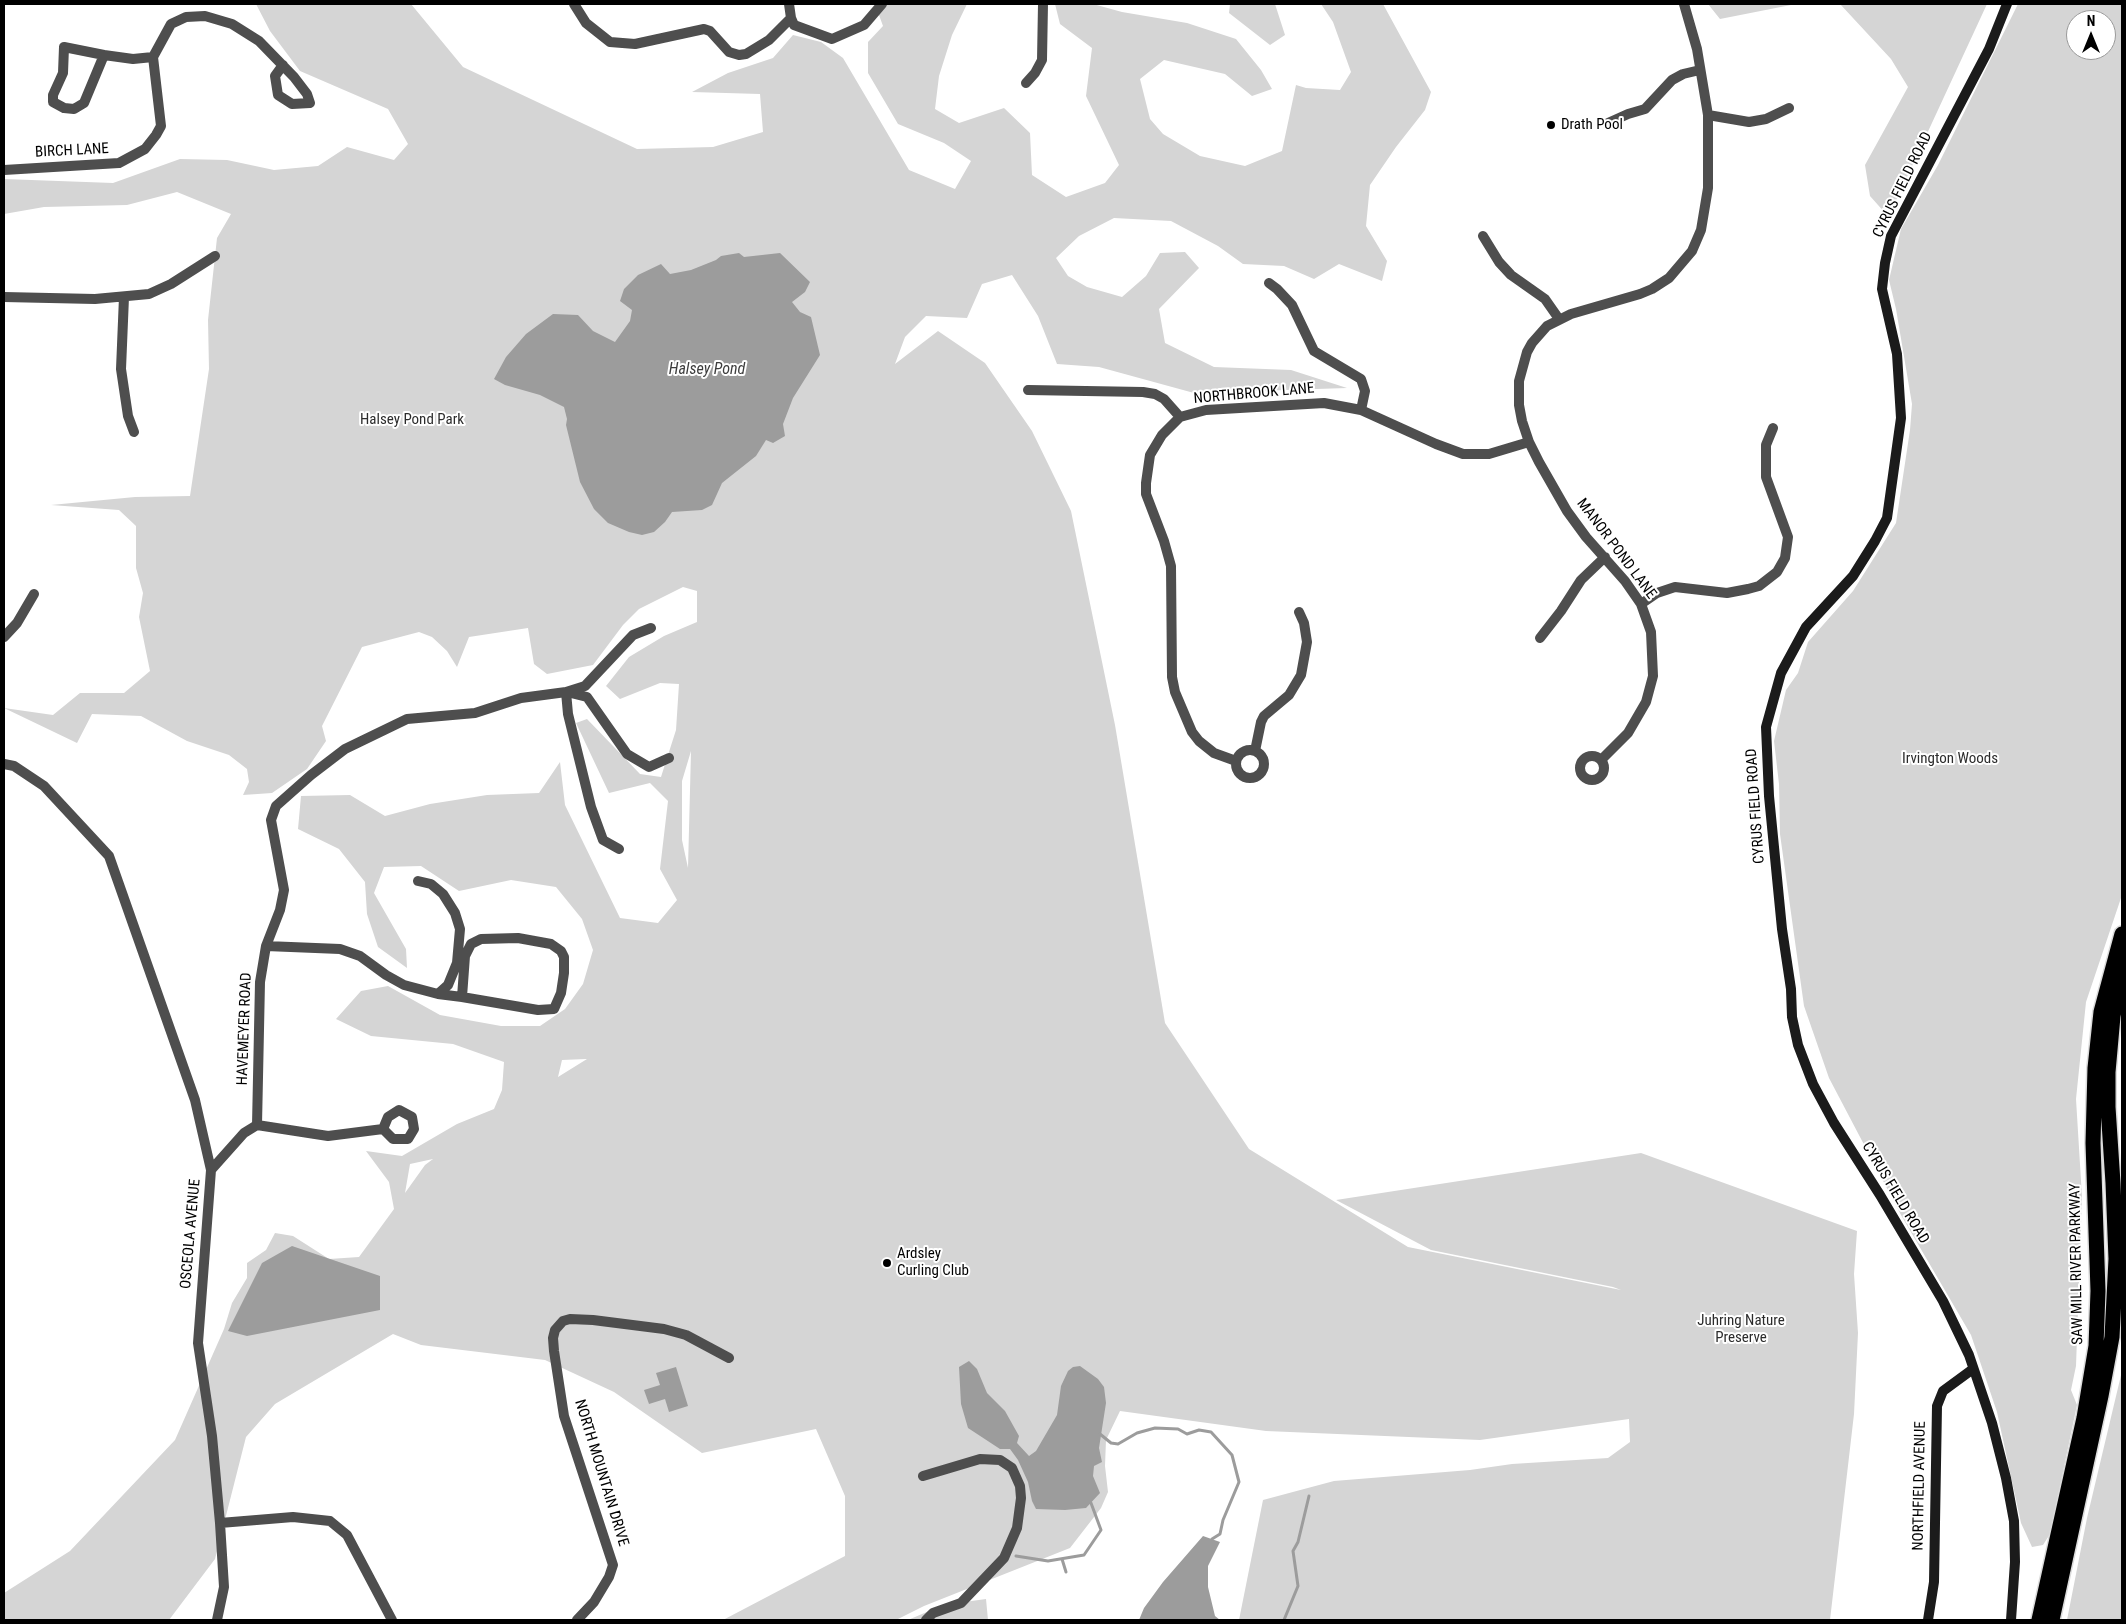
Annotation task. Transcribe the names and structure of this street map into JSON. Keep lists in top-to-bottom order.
{
  "streets": {
    "highway": ["SAW MILL RIVER PARKWAY"],
    "street": [
      "BIRCH LANE",
      "CYRUS FIELD ROAD",
      "NORTHBROOK LANE",
      "MANOR POND LANE",
      "HAVEMEYER ROAD",
      "OSCEOLA AVENUE",
      "NORTH MOUNTAIN DRIVE",
      "NORTHFIELD AVENUE"
    ]
  },
  "crossings": [
    ["CYRUS FIELD ROAD", "NORTHFIELD AVENUE"],
    ["NORTHBROOK LANE", "MANOR POND LANE"]
  ],
  "water": ["Halsey Pond"],
  "parks": ["Halsey Pond Park", "Irvington Woods", "Juhring Nature Preserve"],
  "places": ["Drath Pool", "Ardsley Curling Club"],
  "north": "top"
}
